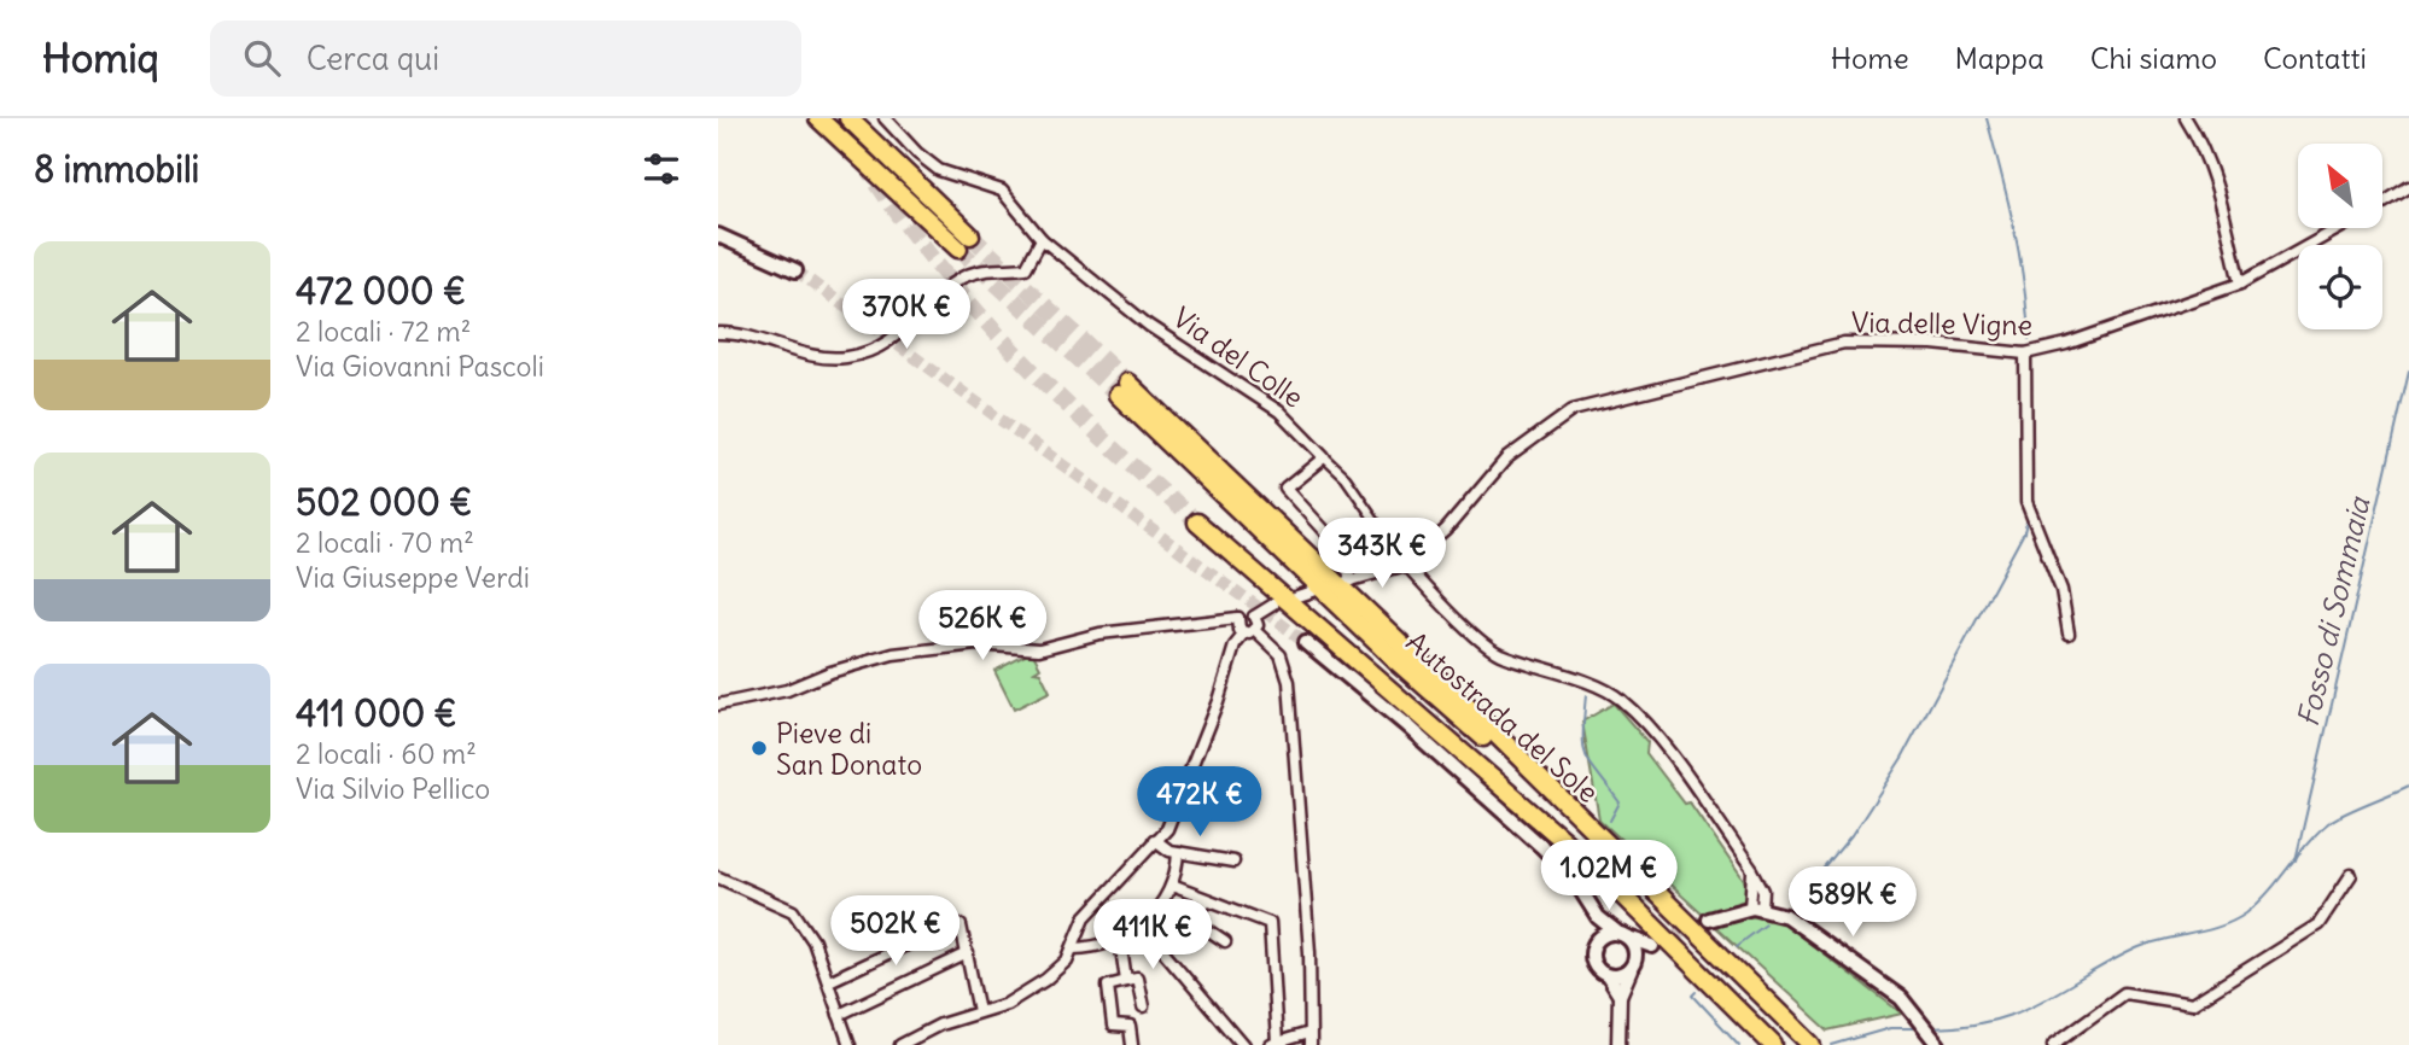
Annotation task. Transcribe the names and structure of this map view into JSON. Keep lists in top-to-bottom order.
{
  "streets": {
    "highway": ["Autostrada del Sole"],
    "street": ["Via delle Vigne", "Via del Colle"]
  },
  "crossings": [
    ["Via delle Vigne", "Via del Colle"]
  ],
  "water": ["Fosso di Sommaia"],
  "places": ["Pieve di San Donato"],
  "north": "top left",
  "page": {
    "header": "Homiq",
    "search": "Cerca qui",
    "nav": [
      "Home",
      "Mappa",
      "Chi siamo",
      "Contatti"
    ],
    "heading": "8 immobili",
    "list": [
      {
        "name": "472 000 €",
        "note": "2 locali · 72 m² · Via Giovanni Pascoli"
      },
      {
        "name": "502 000 €",
        "note": "2 locali · 70 m² · Via Giuseppe Verdi"
      },
      {
        "name": "411 000 €",
        "note": "2 locali · 60 m² · Via Silvio Pellico"
      }
    ],
    "price": [
      "370K €",
      "343K €",
      "526K €",
      "472K €",
      "1.02M €",
      "589K €",
      "502K €",
      "411K €"
    ]
  }
}
